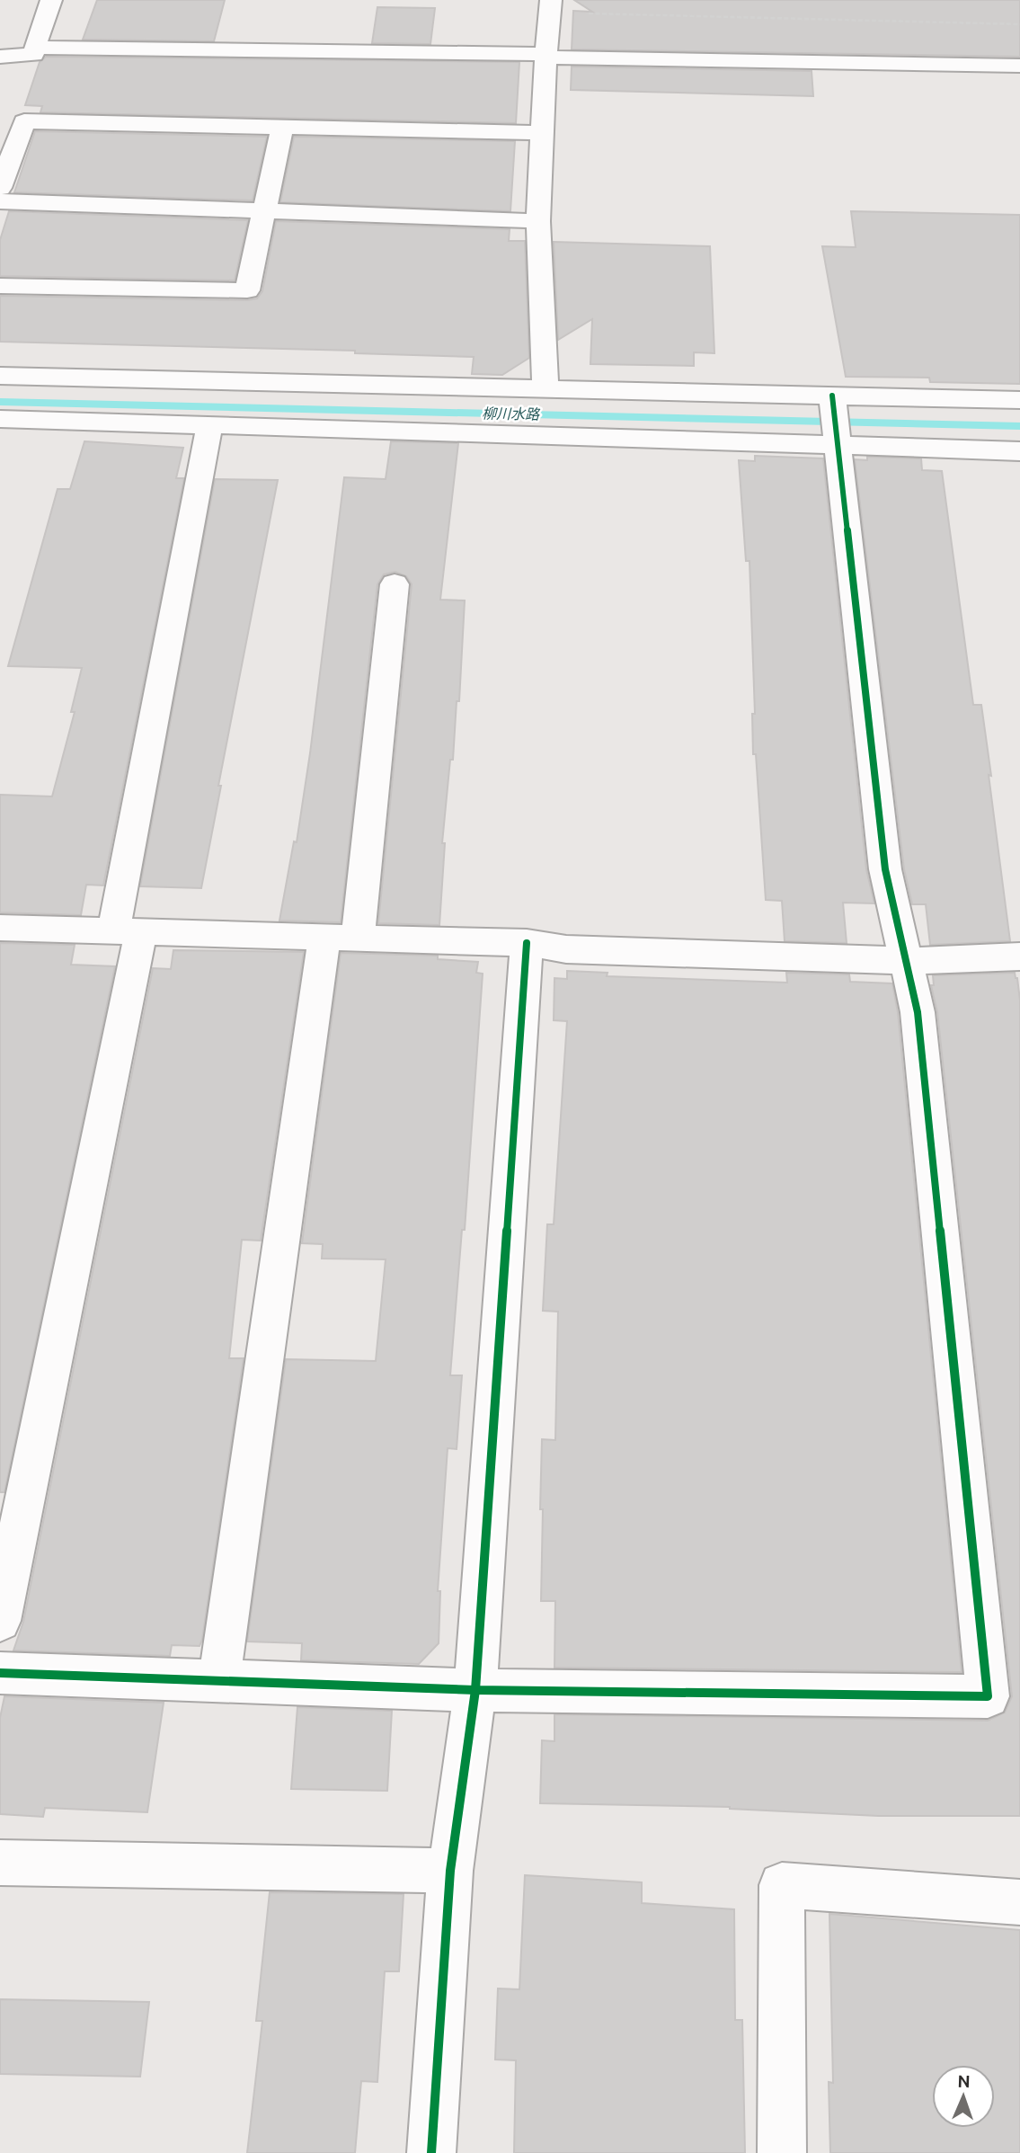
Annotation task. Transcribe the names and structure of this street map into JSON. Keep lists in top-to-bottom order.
{
  "water": ["柳川水路"],
  "north": "top"
}
